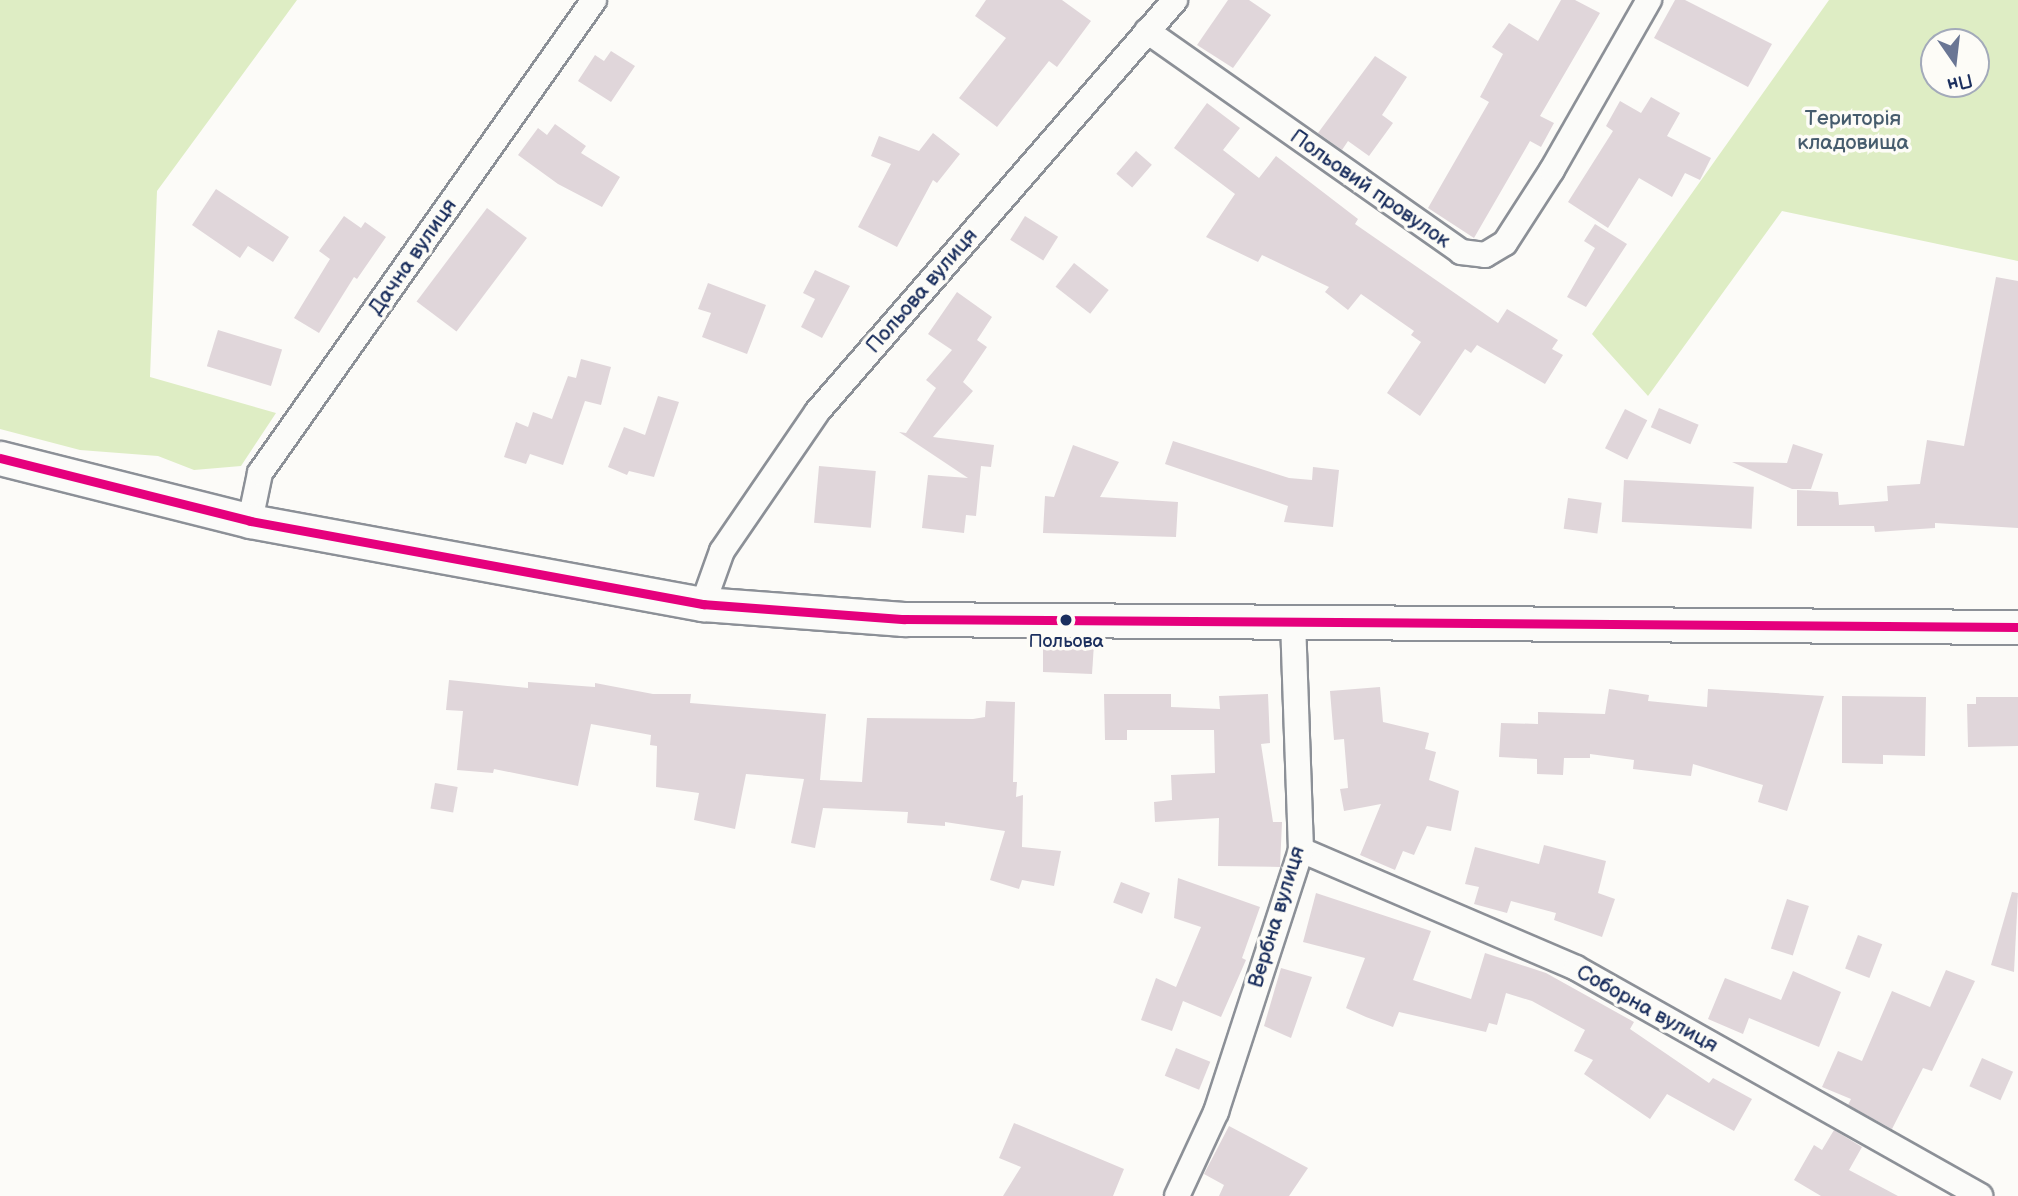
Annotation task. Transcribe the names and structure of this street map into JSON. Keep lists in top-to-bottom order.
{
  "streets": {
    "street": [
      "Польовий провулок",
      "Дачна вулиця",
      "Польова вулиця",
      "Вербна вулиця",
      "Соборна вулиця"
    ]
  },
  "crossings": [
    ["Польовий провулок", "Польова вулиця"],
    ["Вербна вулиця", "Соборна вулиця"]
  ],
  "parks": ["Територія кладовища"],
  "places": ["Польова"],
  "north": "bottom"
}
